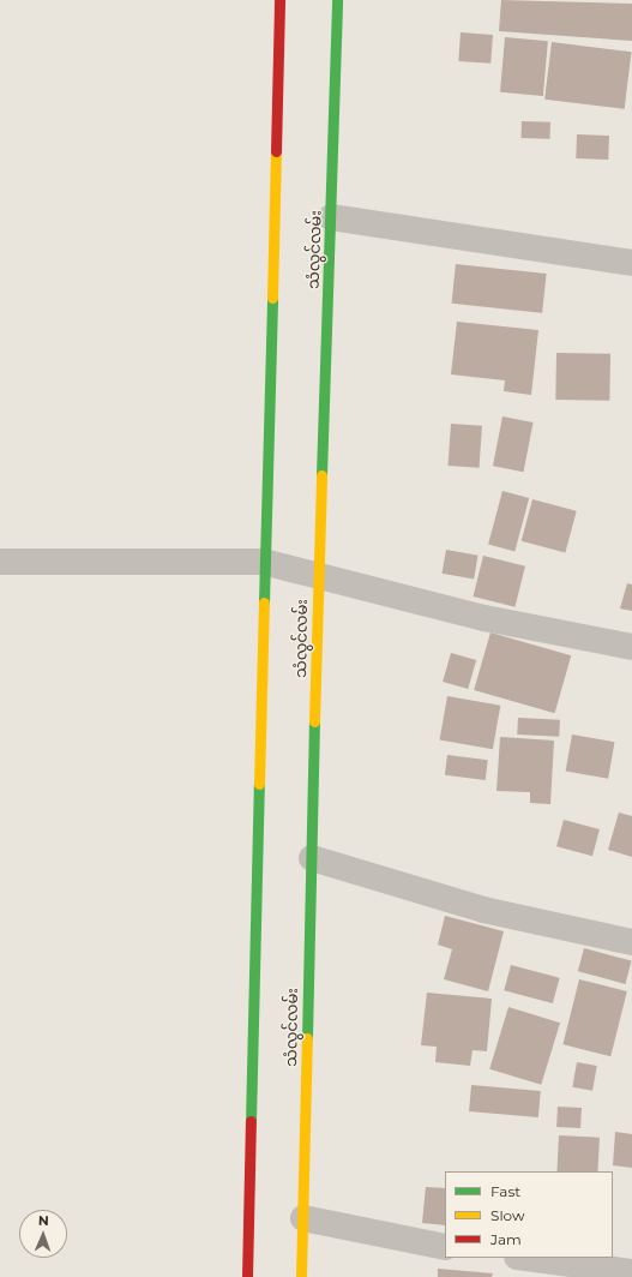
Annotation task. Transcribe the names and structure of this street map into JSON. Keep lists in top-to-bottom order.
{
  "streets": {
    "main road": ["သံလွင်လမ်း"]
  },
  "legend": ["Fast", "Slow", "Jam"],
  "north": "top"
}
